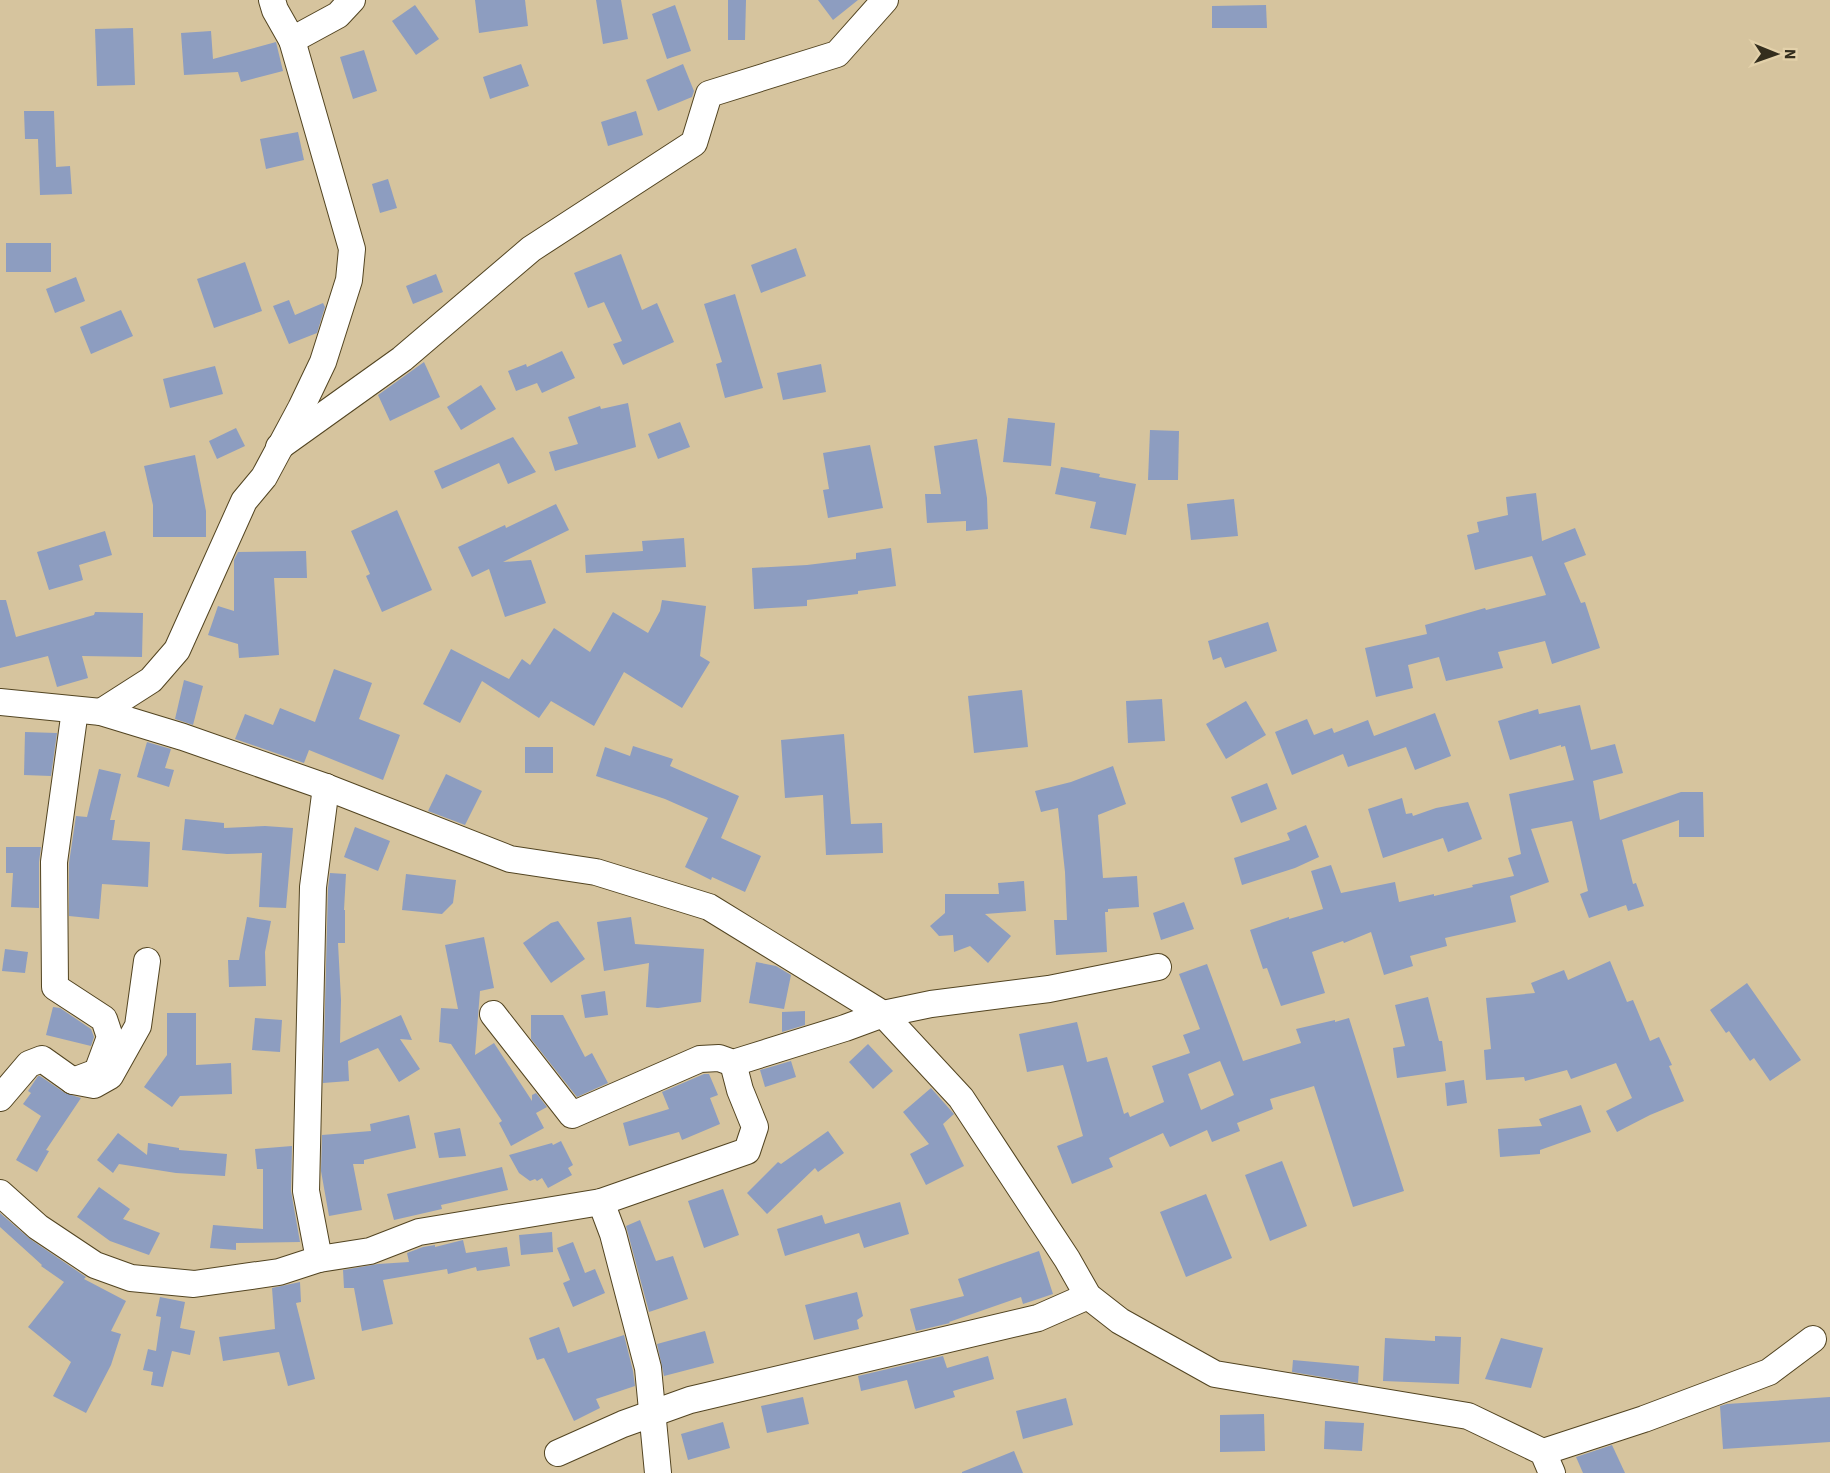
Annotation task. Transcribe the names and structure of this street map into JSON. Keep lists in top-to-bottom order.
{
  "north": "right"
}
